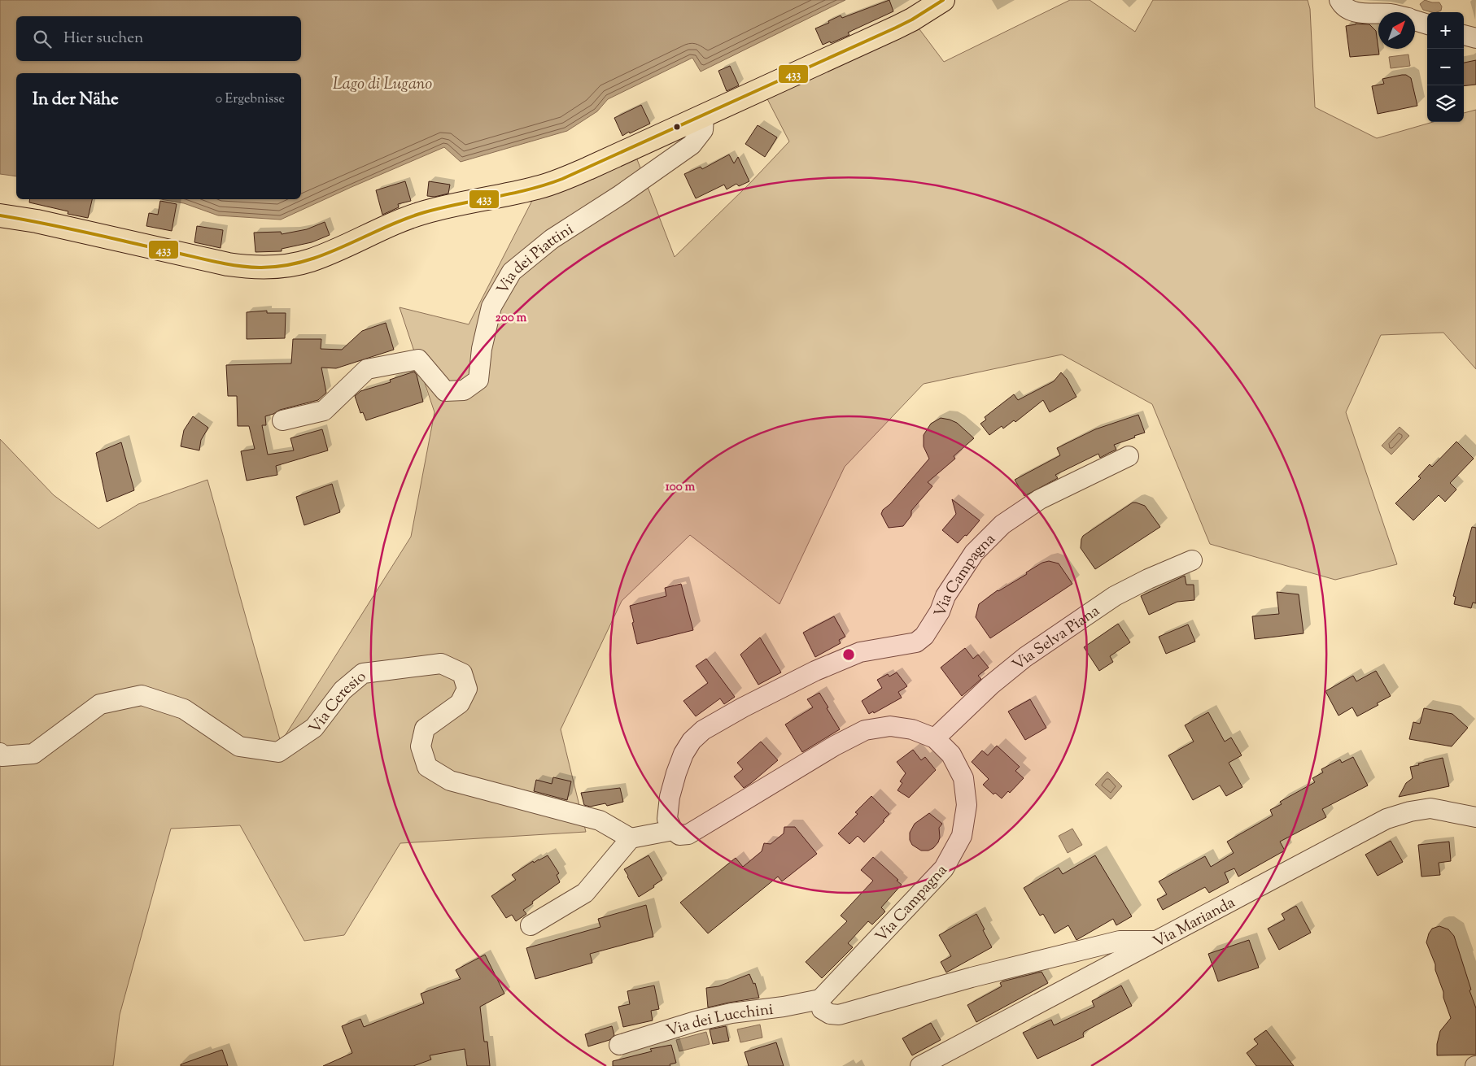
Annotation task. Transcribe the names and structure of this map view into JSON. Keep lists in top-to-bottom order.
{
  "streets": {
    "street": [
      "Via dei Piattini",
      "Via Campagna",
      "Via Selva Piana",
      "Via Ceresio",
      "Via Marianda",
      "Via dei Lucchini"
    ]
  },
  "crossings": [
    ["Via Campagna", "Via Selva Piana"],
    ["Via Campagna", "Via Ceresio"],
    ["Via Campagna", "Via dei Lucchini"]
  ],
  "water": ["Lago di Lugano"],
  "lines": ["transit line 433"],
  "north": "top right",
  "page": {
    "map_buttons": ["+", "−"],
    "search": "Hier suchen",
    "heading": ["In der Nähe", "0 Ergebnisse"]
  },
  "rings": ["200 m", "100 m"]
}
